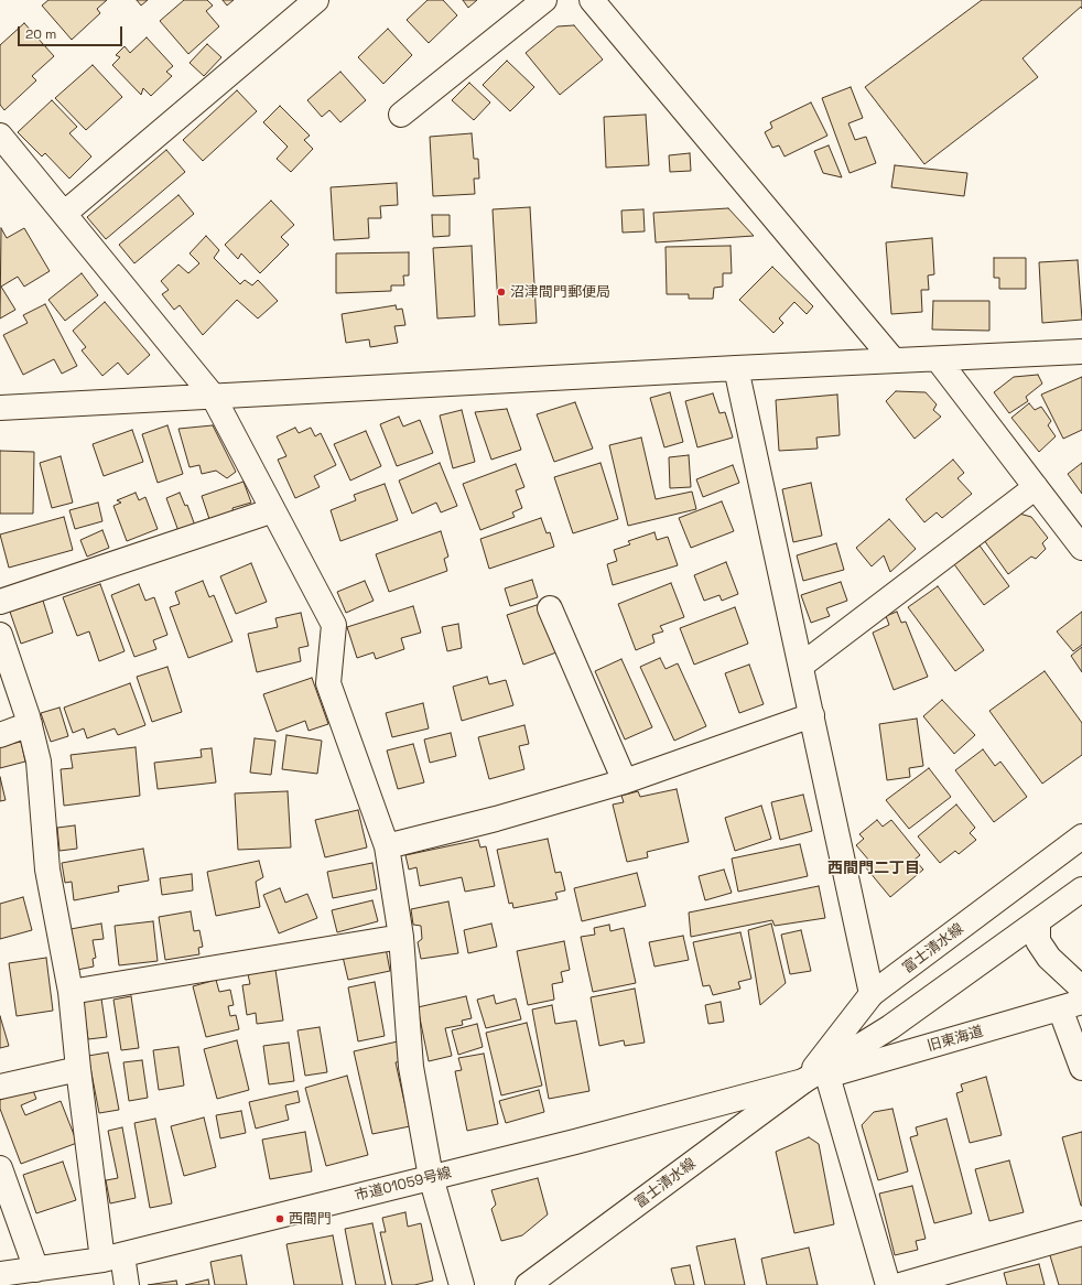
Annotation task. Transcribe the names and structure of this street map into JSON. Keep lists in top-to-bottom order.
{
  "streets": {
    "street": ["富士清水線", "旧東海道", "市道01059号線"]
  },
  "crossings": [
    ["富士清水線", "旧東海道"],
    ["富士清水線", "市道01059号線"],
    ["旧東海道", "市道01059号線"]
  ],
  "districts": ["西間門二丁目"],
  "places": ["沼津間門郵便局", "西間門"],
  "scale_bar": "20 m"
}
